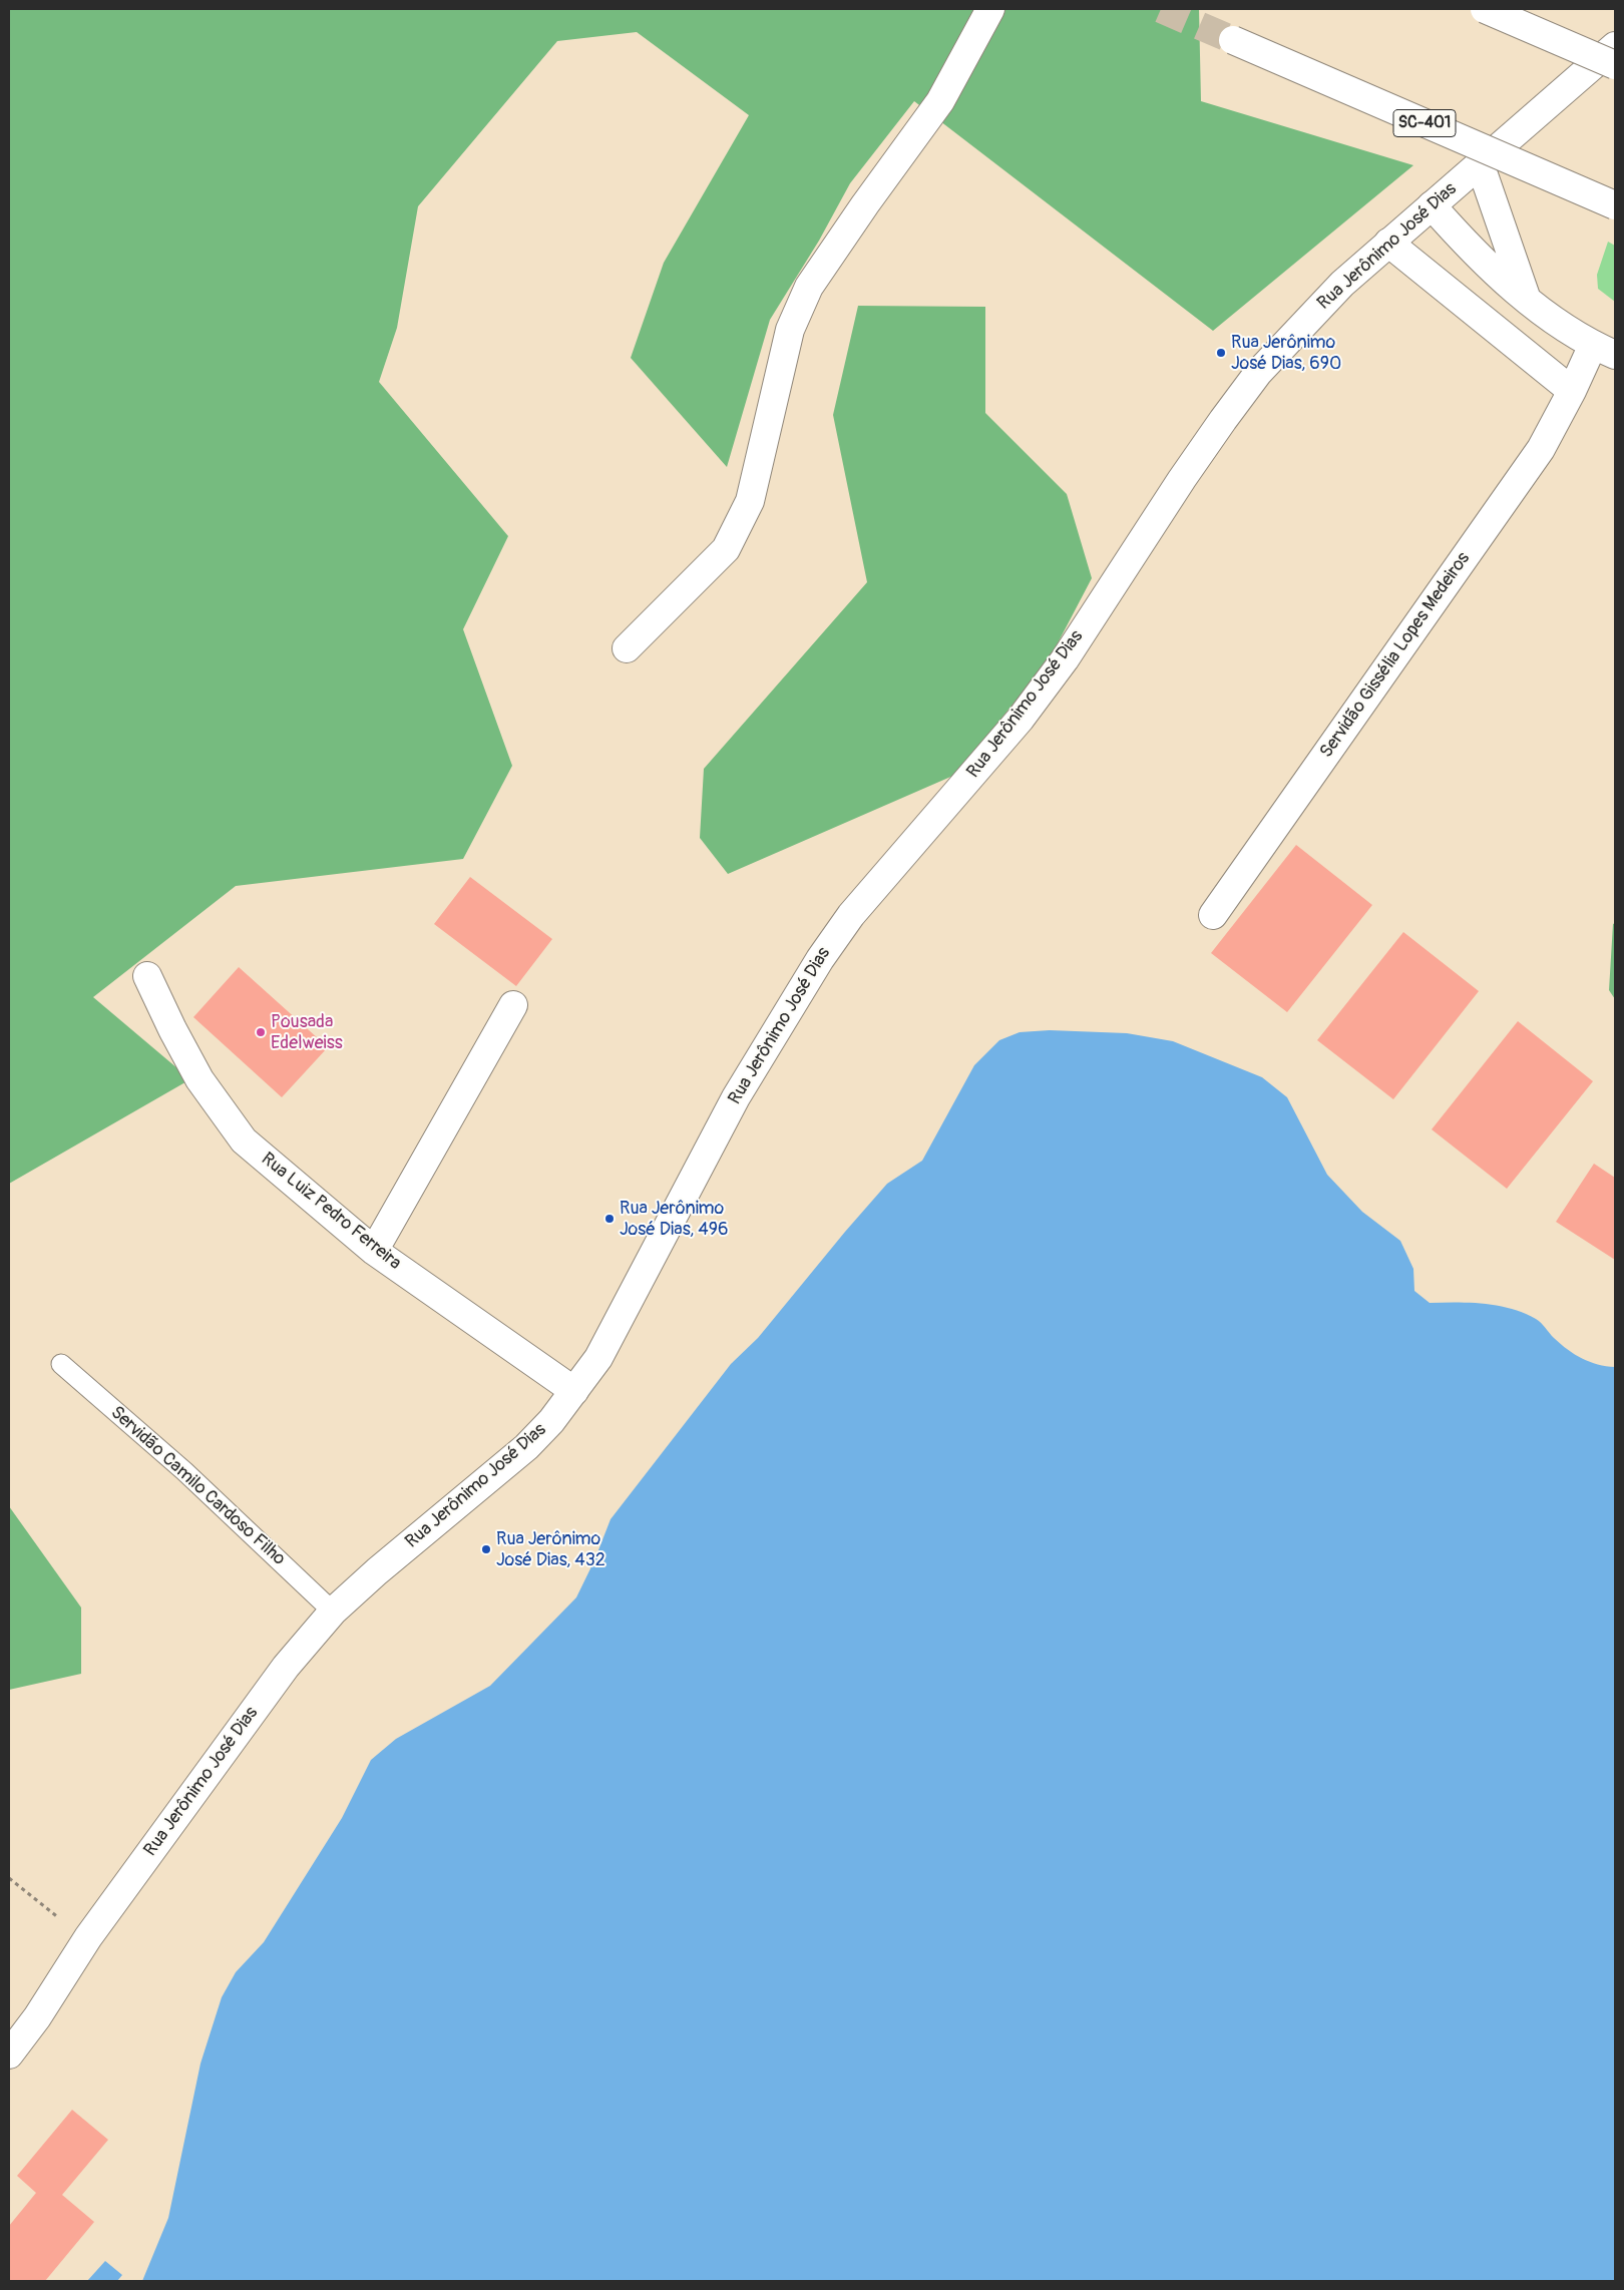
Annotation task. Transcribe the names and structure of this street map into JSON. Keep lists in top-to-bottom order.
{
  "streets": {
    "main road": [
      "SC-401",
      "Rua Jerônimo José Dias",
      "Servidão Gissélia Lopes Medeiros",
      "Rua Luiz Pedro Ferreira"
    ],
    "lane": ["Servidão Camilo Cardoso Filho"]
  },
  "crossings": [
    ["Rua Jerônimo José Dias", "Rua Luiz Pedro Ferreira"],
    ["Rua Jerônimo José Dias", "Servidão Camilo Cardoso Filho"]
  ],
  "places": [
    "Rua Jerônimo José Dias, 690",
    "Pousada Edelweiss",
    "Rua Jerônimo José Dias, 496",
    "Rua Jerônimo José Dias, 432"
  ]
}
